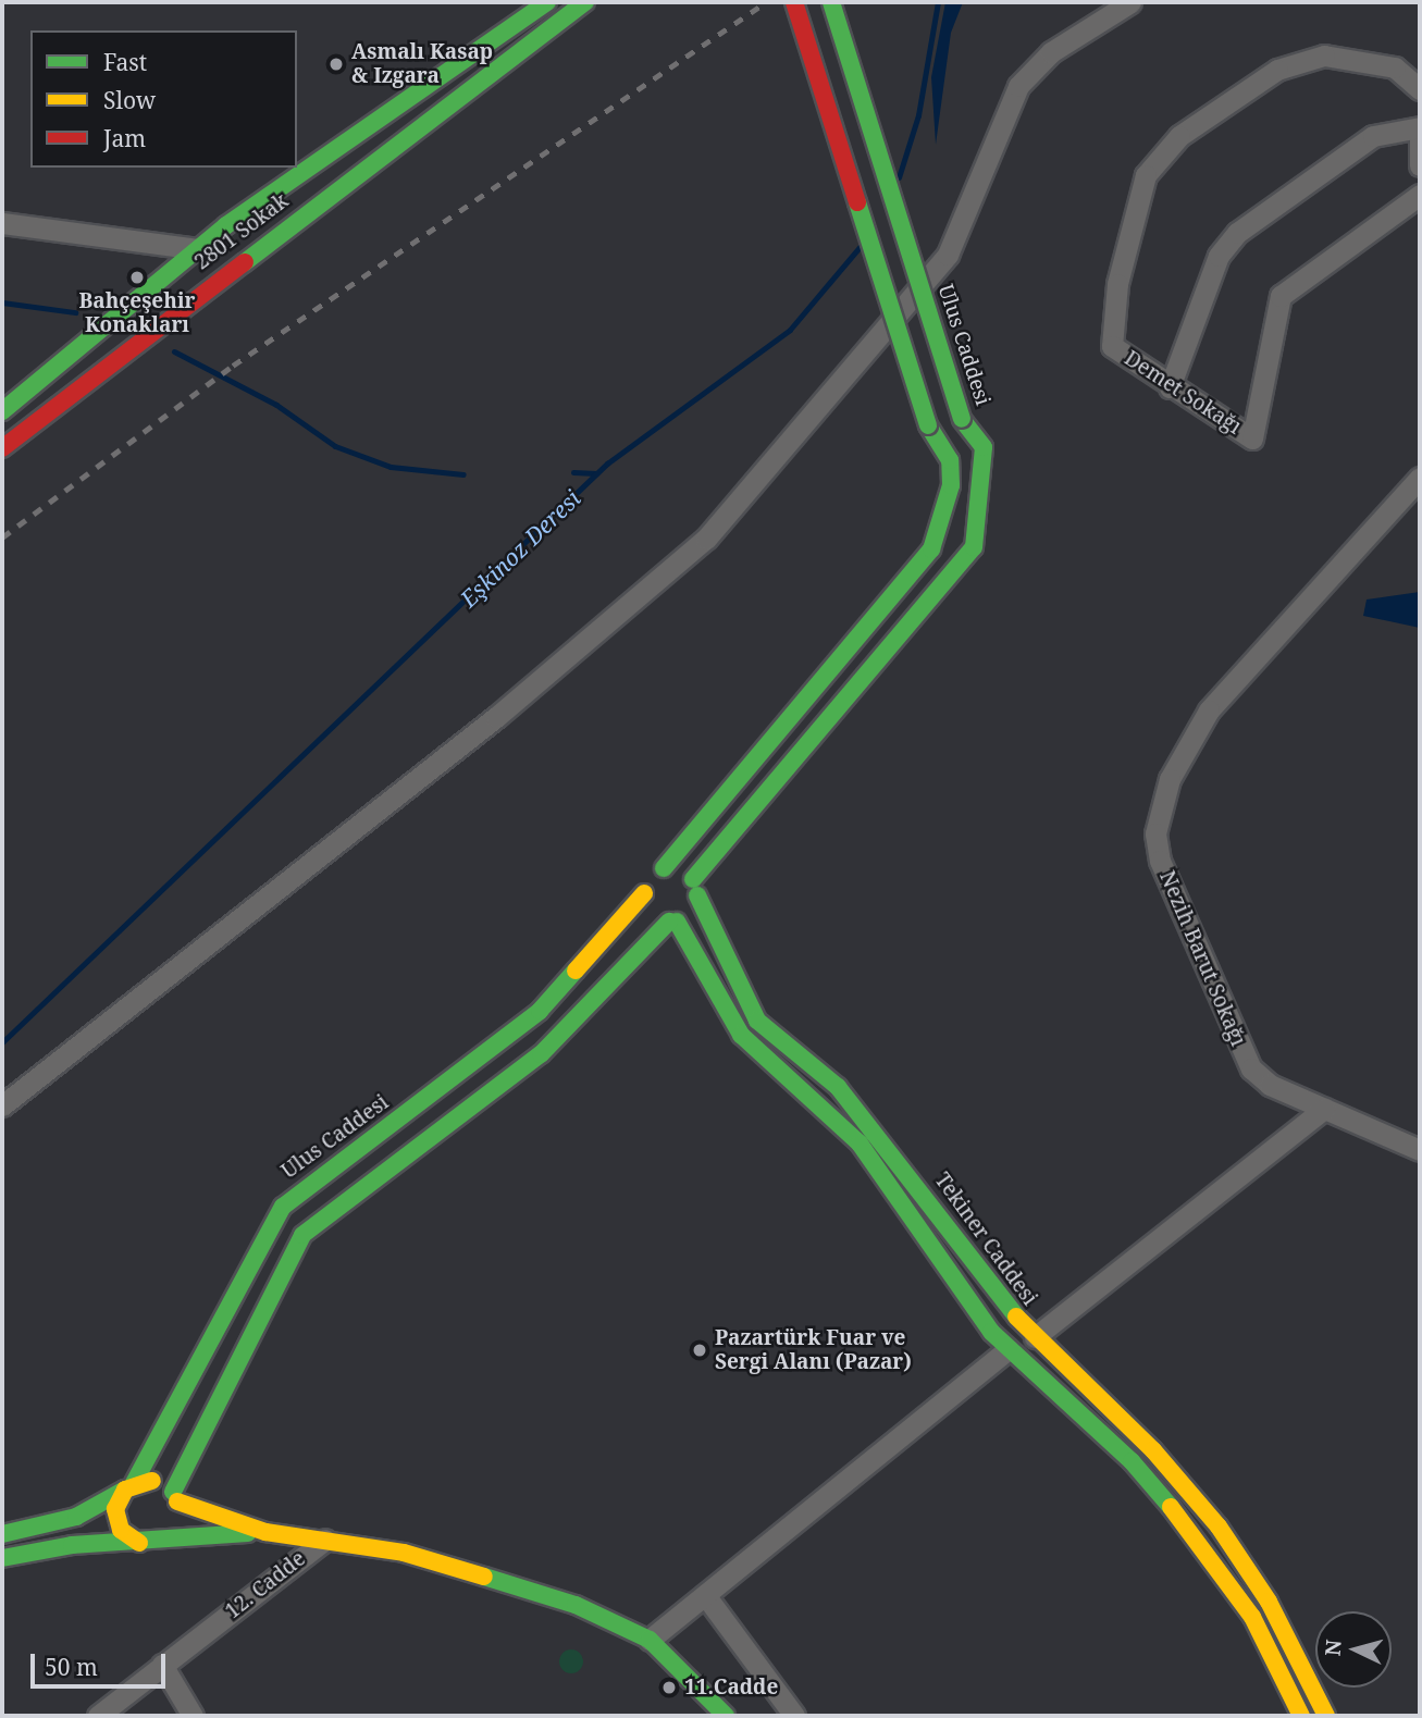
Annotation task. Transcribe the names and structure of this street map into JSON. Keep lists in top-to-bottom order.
{
  "streets": {
    "street": [
      "2801 Sokak",
      "Ulus Caddesi",
      "Demet Sokağı",
      "Nezih Barut Sokağı",
      "Tekiner Caddesi",
      "12. Cadde"
    ]
  },
  "crossings": [
    ["Ulus Caddesi", "Tekiner Caddesi"]
  ],
  "water": ["Eşkinoz Deresi"],
  "places": [
    "Asmalı Kasap & Izgara",
    "Bahçeşehir Konakları",
    "Pazartürk Fuar ve Sergi Alanı (Pazar)",
    "11.Cadde"
  ],
  "legend": ["Fast", "Slow", "Jam"],
  "scale_bar": "50 m",
  "north": "left"
}
